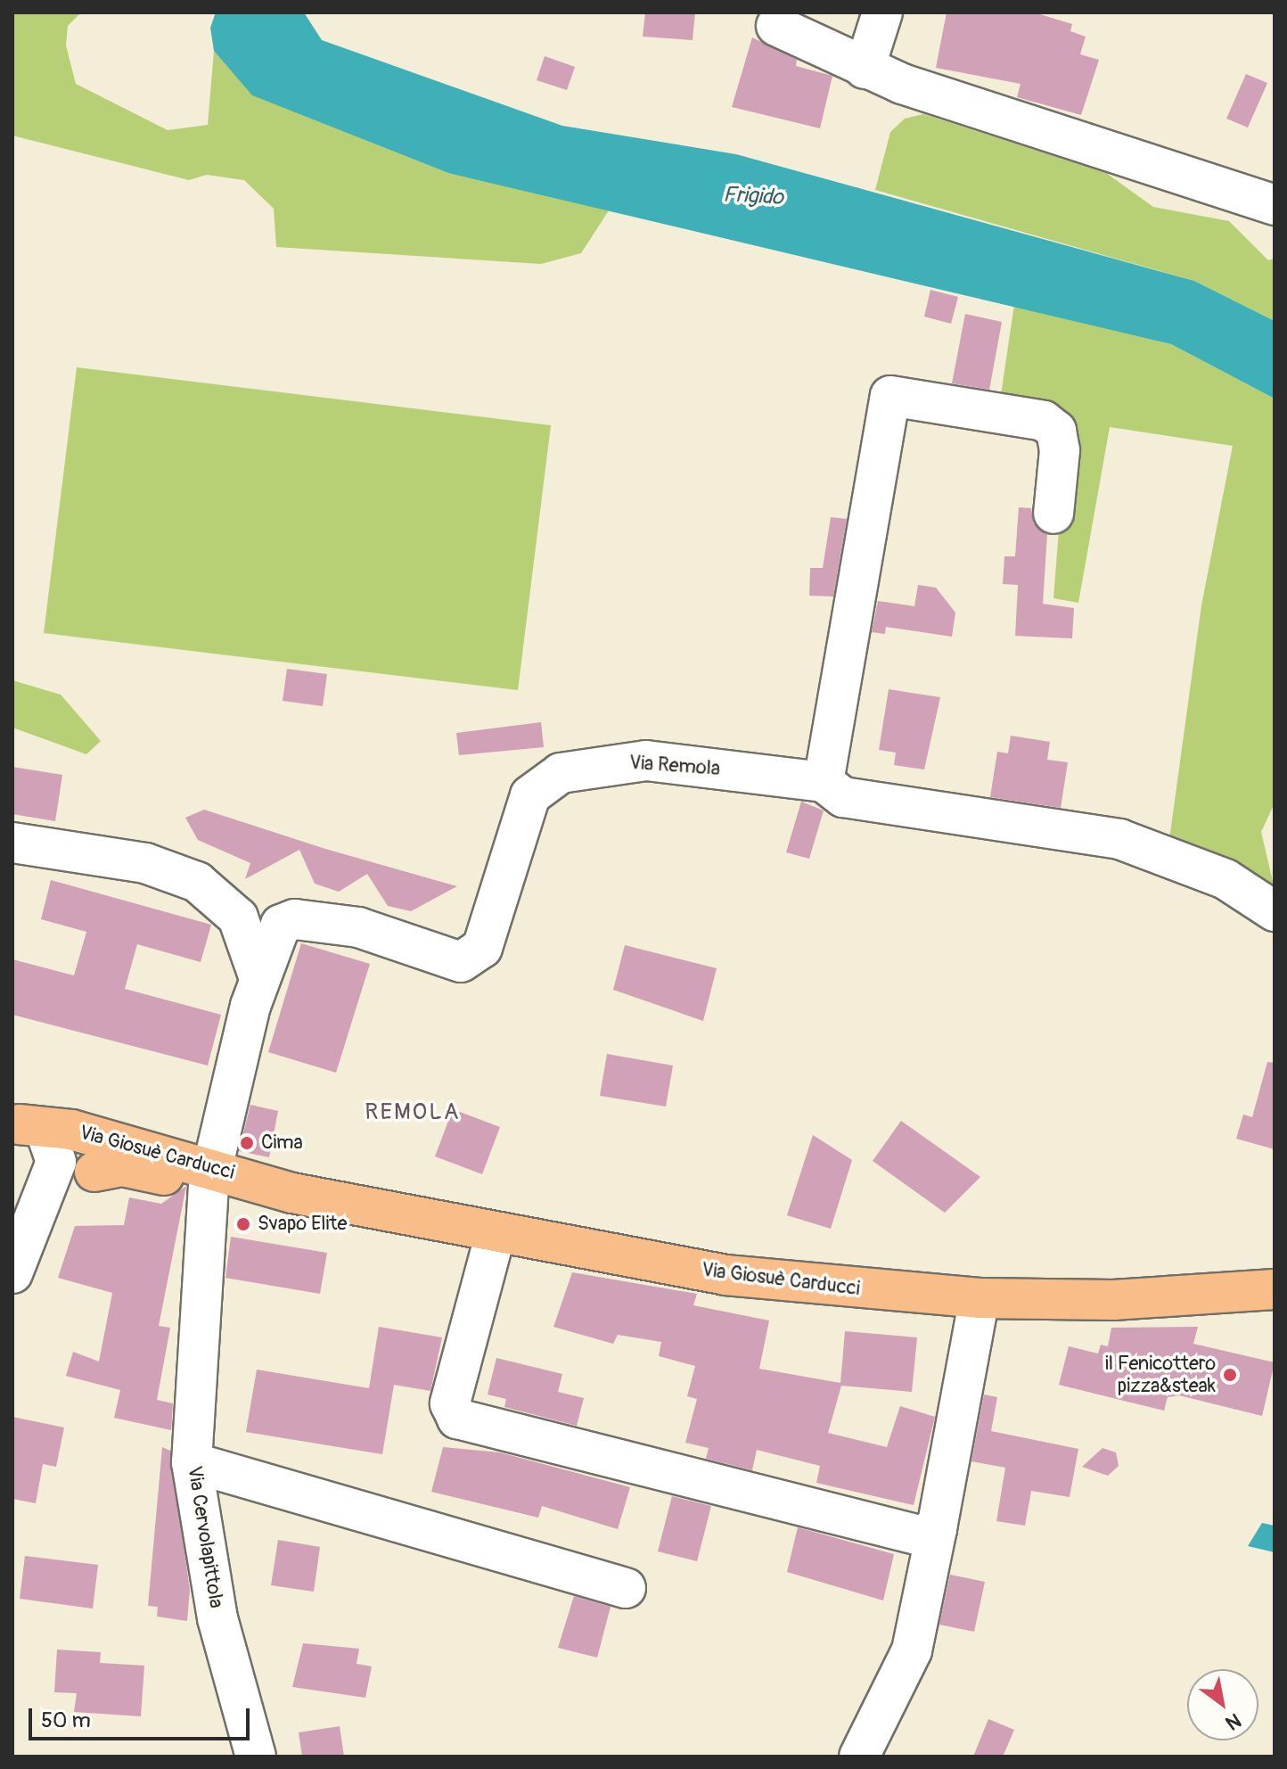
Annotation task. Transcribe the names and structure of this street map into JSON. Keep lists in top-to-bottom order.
{
  "streets": {
    "main road": ["Via Giosuè Carducci"],
    "street": ["Via Remola", "Via Cervolapittola"]
  },
  "crossings": [
    ["Via Remola", "Via Giosuè Carducci"],
    ["Via Remola", "Via Cervolapittola"],
    ["Via Giosuè Carducci", "Via Cervolapittola"]
  ],
  "districts": ["REMOLA"],
  "water": ["Frigido"],
  "places": ["Cima", "Svapo Elite", "il Fenicottero pizza&steak"],
  "scale_bar": "50 m",
  "north": "bottom right"
}
